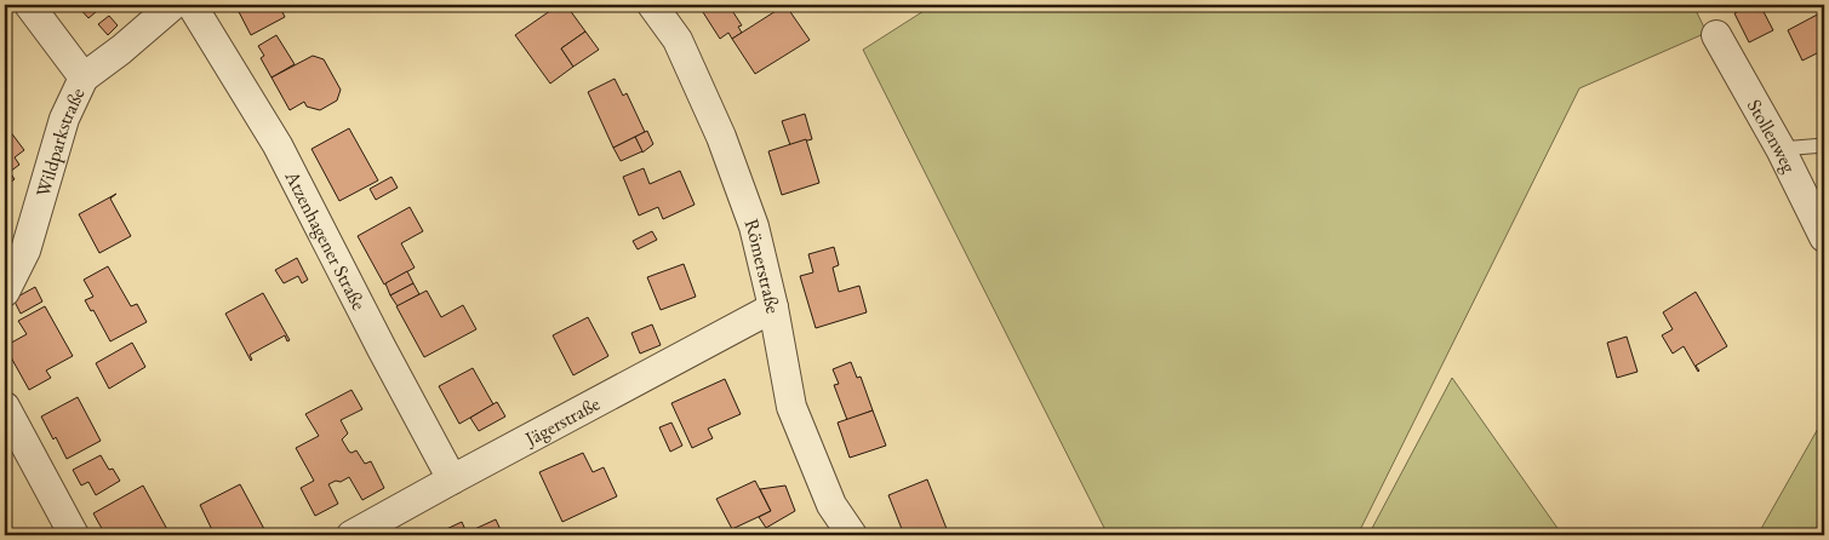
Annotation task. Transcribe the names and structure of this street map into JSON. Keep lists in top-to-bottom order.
{
  "streets": {
    "street": [
      "Stollenweg",
      "Wildparkstraße",
      "Atzenhagener Straße",
      "Römerstraße",
      "Jägerstraße"
    ]
  },
  "crossings": [
    ["Atzenhagener Straße", "Jägerstraße"],
    ["Römerstraße", "Jägerstraße"]
  ]
}
